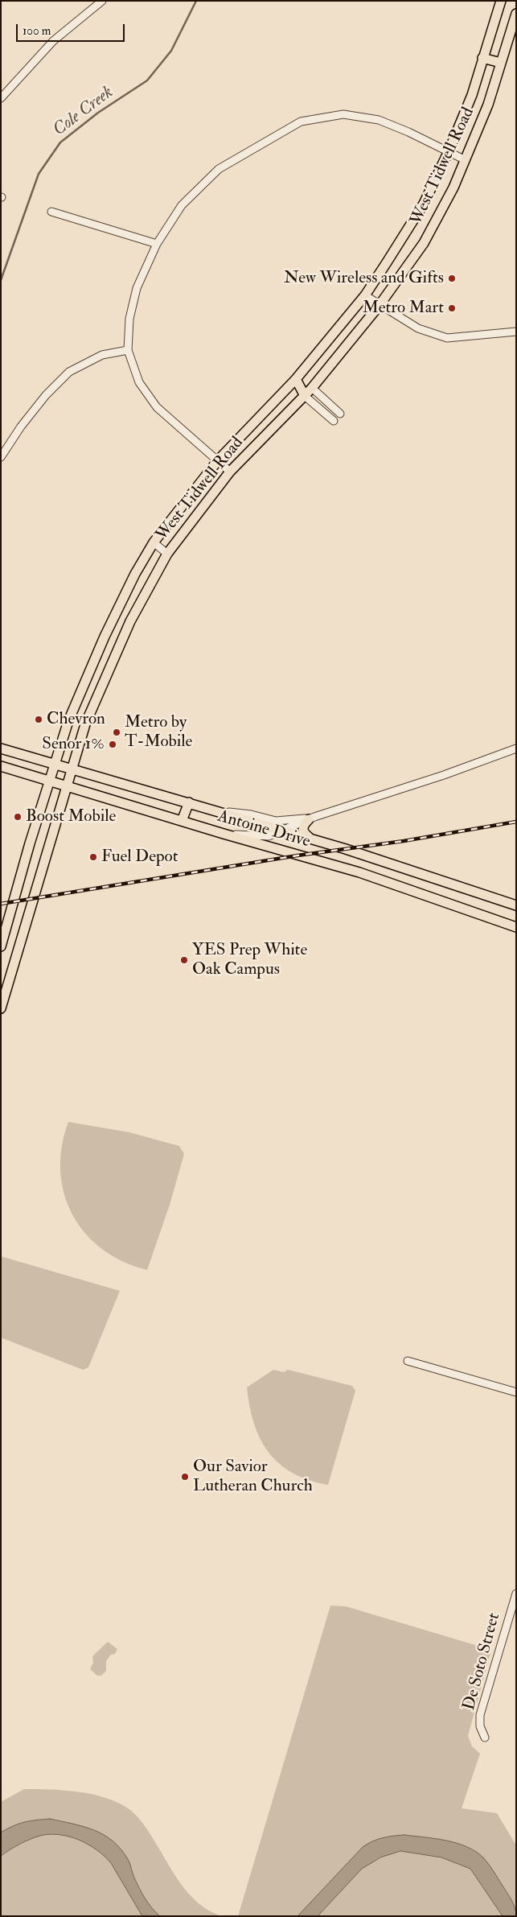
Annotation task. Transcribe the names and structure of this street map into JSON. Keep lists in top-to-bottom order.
{
  "streets": {
    "main road": ["West Tidwell Road", "Antoine Drive"],
    "street": ["De Soto Street"]
  },
  "crossings": [
    ["West Tidwell Road", "Antoine Drive"]
  ],
  "water": ["Cole Creek"],
  "places": [
    "New Wireless and Gifts",
    "Metro Mart",
    "Chevron",
    "Metro by T-Mobile",
    "Senor 1%",
    "Boost Mobile",
    "Fuel Depot",
    "YES Prep White Oak Campus",
    "Our Savior Lutheran Church"
  ],
  "scale_bar": "100 m"
}
